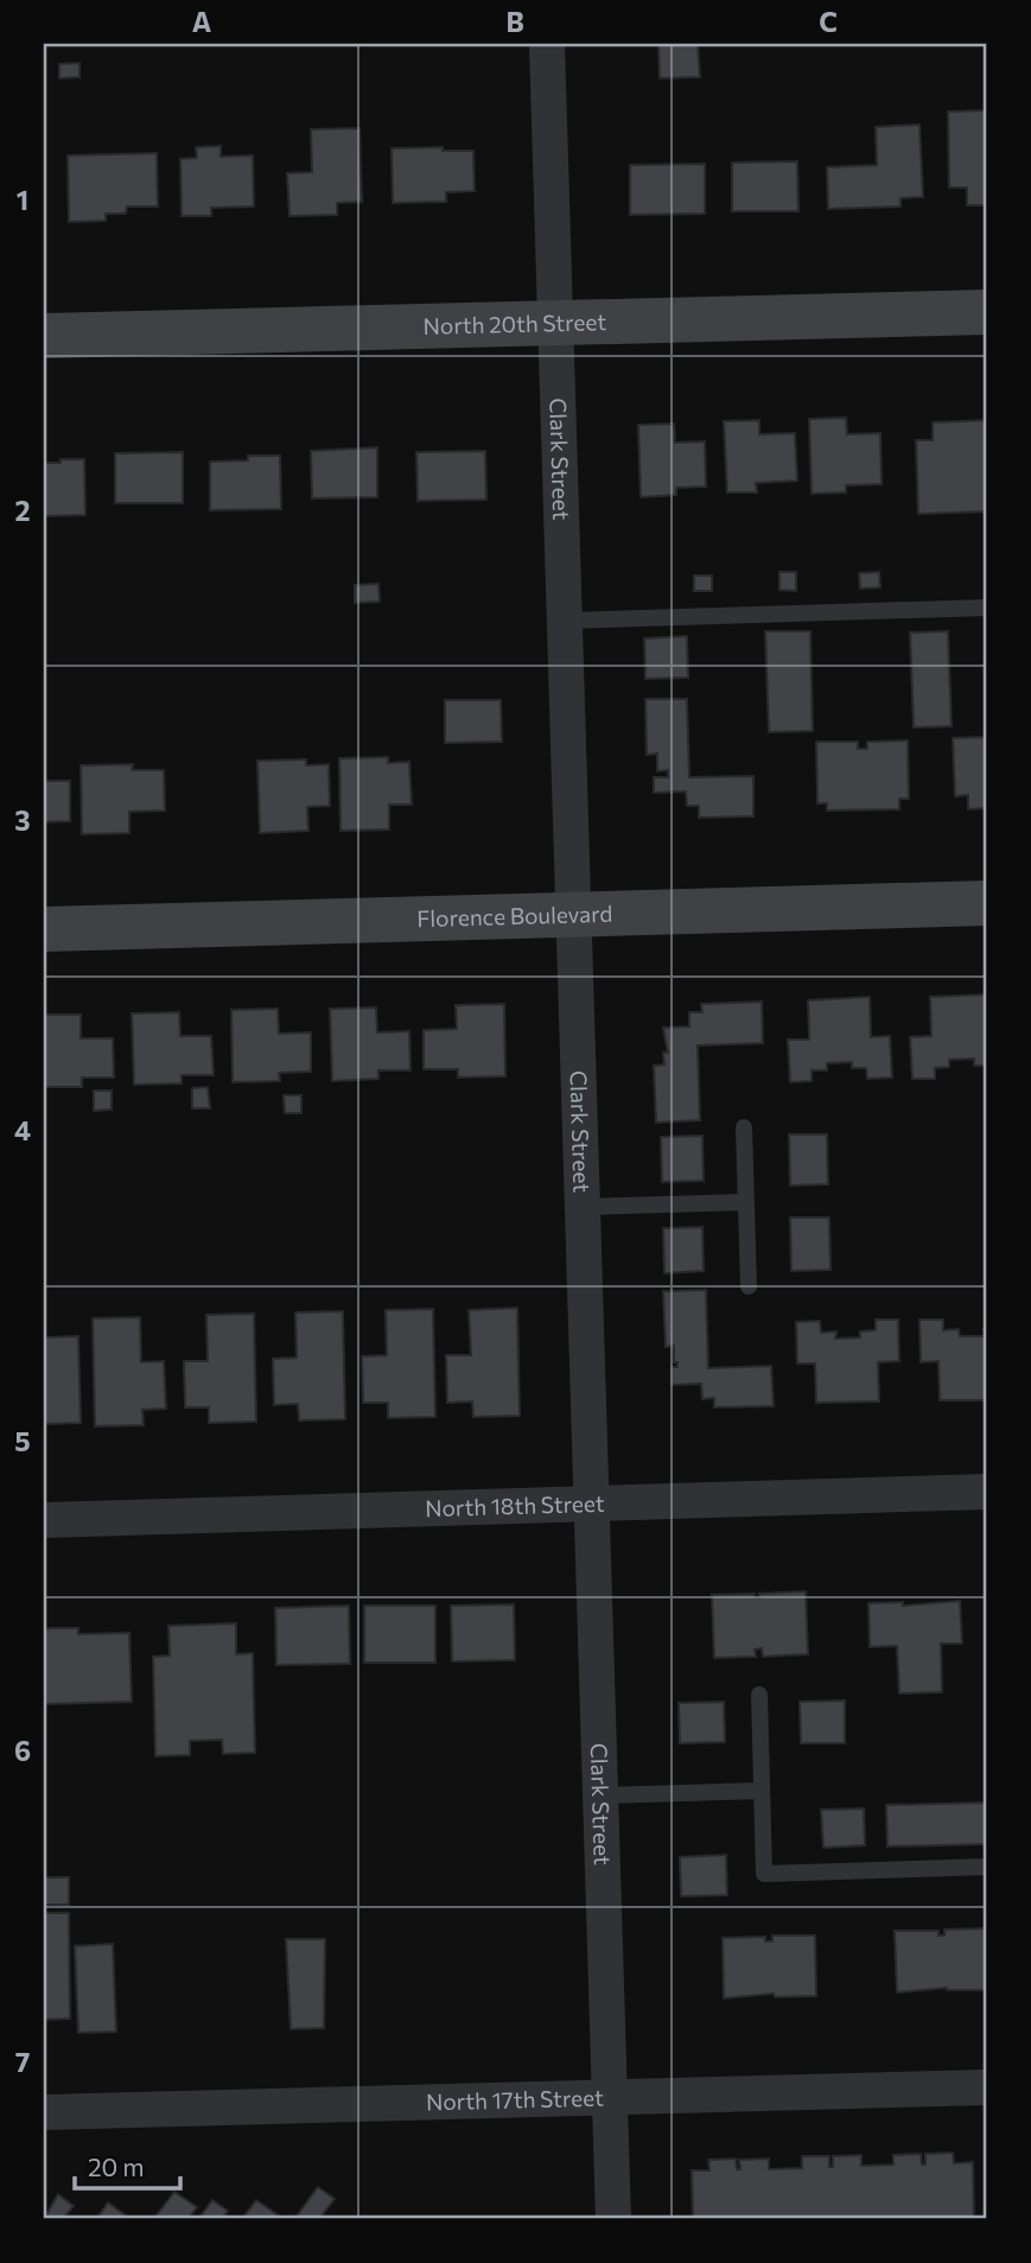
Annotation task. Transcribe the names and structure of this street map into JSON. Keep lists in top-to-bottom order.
{
  "streets": {
    "street": [
      "North 20th Street",
      "Clark Street",
      "Florence Boulevard",
      "North 18th Street",
      "North 17th Street"
    ]
  },
  "crossings": [
    ["North 20th Street", "Clark Street"],
    ["Clark Street", "Florence Boulevard"],
    ["Clark Street", "North 18th Street"],
    ["Clark Street", "North 17th Street"]
  ],
  "scale_bar": "20 m",
  "grid": {
    "columns": ["A", "B", "C"],
    "rows": [
      "1",
      "2",
      "3",
      "4",
      "5",
      "6",
      "7"
    ]
  }
}
